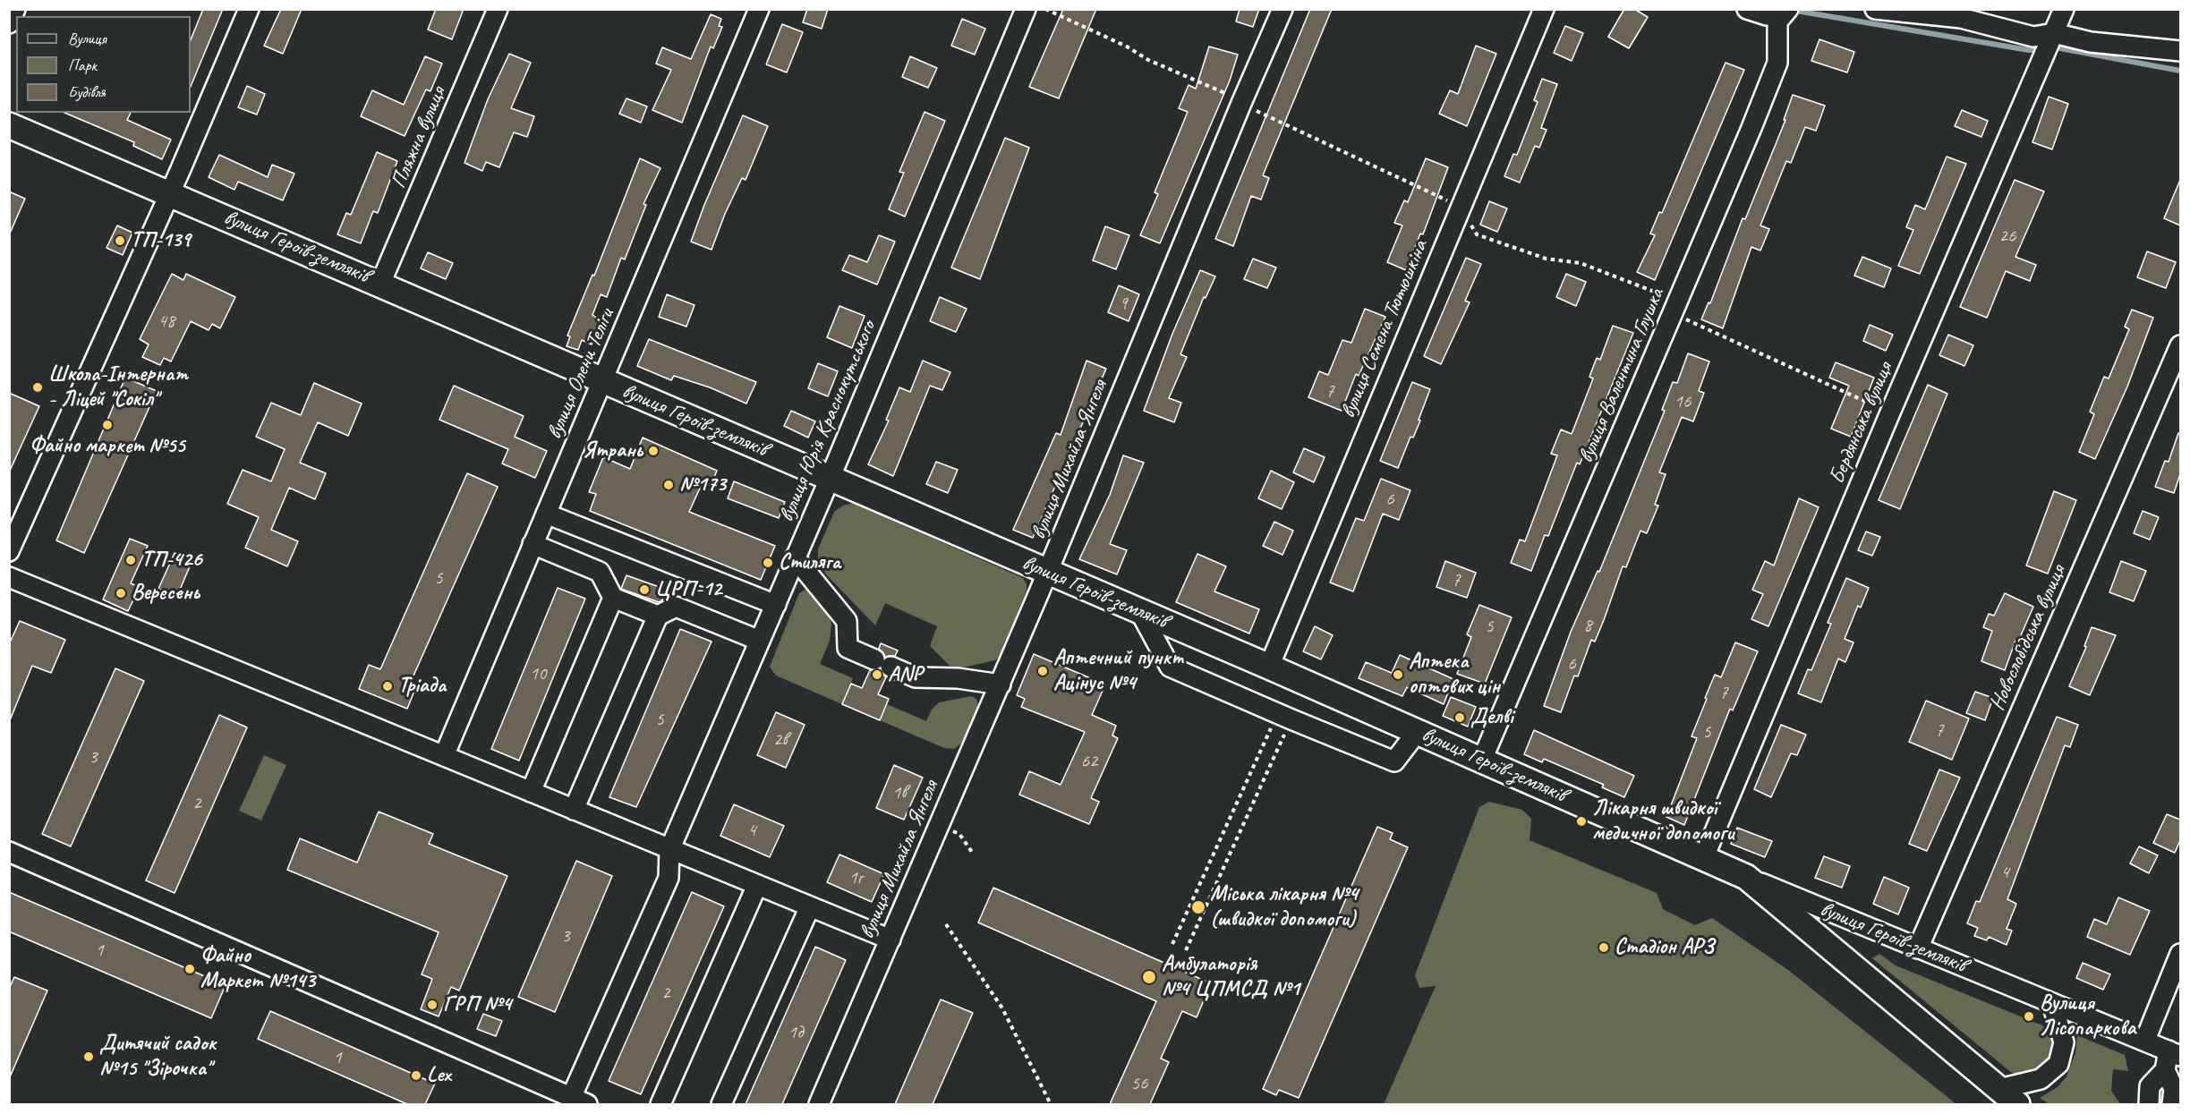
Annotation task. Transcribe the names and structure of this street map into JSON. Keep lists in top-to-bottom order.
{
  "streets": {
    "main road": ["вулиця Героїв-земляків"],
    "street": [
      "Пляжна вулиця",
      "вулиця Семена Тютюшкіна",
      "вулиця Олени Теліги",
      "вулиця Валентина Глушка",
      "вулиця Юрія Краснокутського",
      "Бердянська вулиця",
      "вулиця Михайла Янгеля",
      "Новослобідська вулиця"
    ]
  },
  "crossings": [
    ["Пляжна вулиця", "вулиця Героїв-земляків"],
    ["вулиця Героїв-земляків", "вулиця Семена Тютюшкіна"],
    ["вулиця Героїв-земляків", "вулиця Олени Теліги"],
    ["вулиця Героїв-земляків", "вулиця Валентина Глушка"],
    ["вулиця Героїв-земляків", "вулиця Юрія Краснокутського"],
    ["вулиця Героїв-земляків", "Бердянська вулиця"],
    ["вулиця Героїв-земляків", "вулиця Михайла Янгеля"],
    ["вулиця Героїв-земляків", "Новослобідська вулиця"]
  ],
  "places": [
    "ТП-139",
    "Школа-Інтернат - Ліцей \"Сокіл\"",
    "Файно маркет №55",
    "Ятрань",
    "№173",
    "ТП-426",
    "Стиляга",
    "ЦРП-12",
    "Вересень",
    "Аптечний пункт Ацінус №4",
    "ANP",
    "Аптека оптових цін",
    "Тріада",
    "Делві",
    "Лікарня швидкої медичної допомоги",
    "Міська лікарня №4 (швидкої допомоги)",
    "Стадіон АРЗ",
    "Файно Маркет №143",
    "Амбулаторія №4 ЦПМСД №1",
    "ГРП №4",
    "Вулиця Лісопаркова",
    "Дитячий садок №15 \"Зірочка\"",
    "Lex"
  ],
  "house_numbers": [
    "26",
    "9",
    "48",
    "7",
    "16",
    "6",
    "5",
    "7",
    "8",
    "5",
    "6",
    "10",
    "7",
    "5",
    "7",
    "5",
    "2в",
    "3",
    "62",
    "1в",
    "2",
    "4",
    "4",
    "1г",
    "3",
    "1",
    "2",
    "1д",
    "1",
    "56"
  ],
  "legend": ["Вулиця", "Парк", "Будівля"]
}
